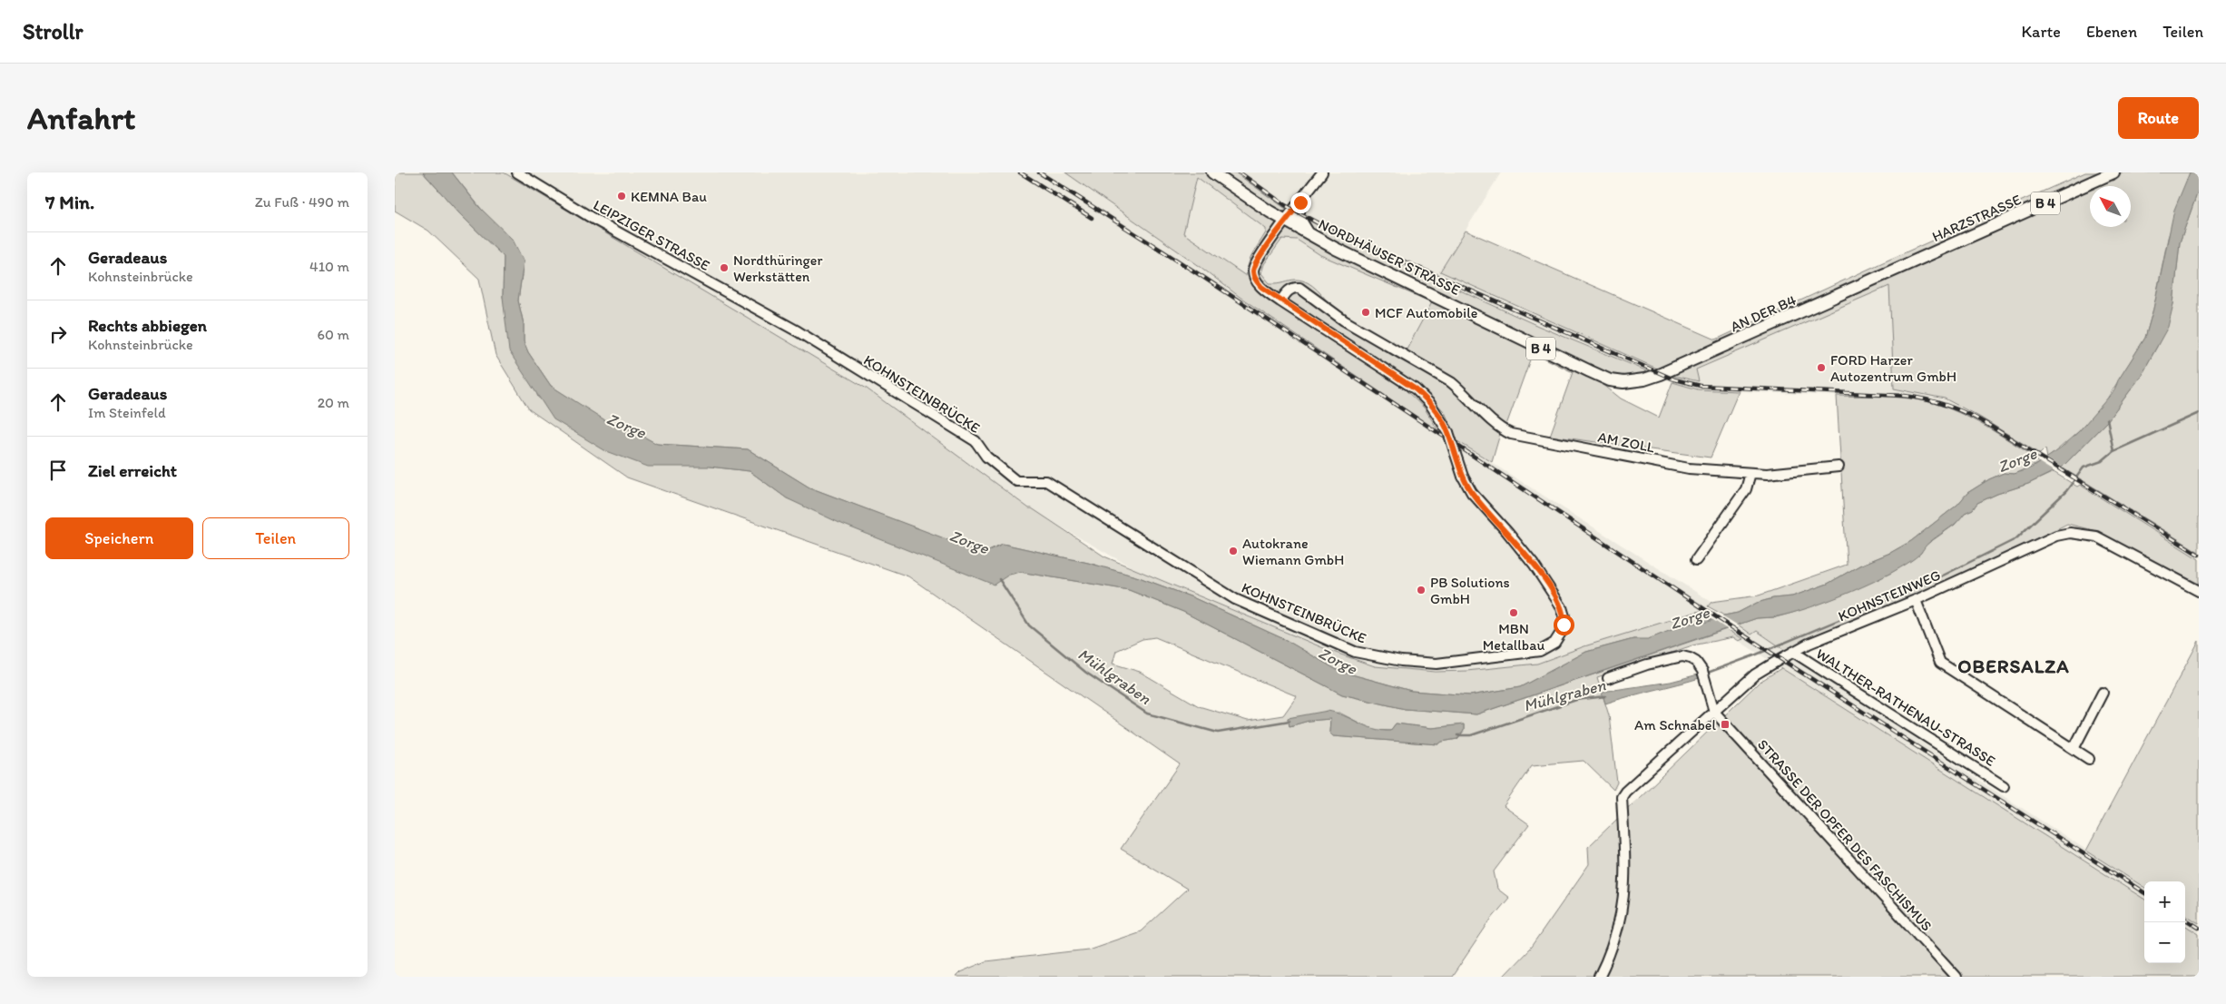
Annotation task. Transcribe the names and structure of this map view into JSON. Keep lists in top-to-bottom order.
{
  "streets": {
    "main road": [
      "B 4",
      "HARZSTRASSE",
      "NORDHÄUSER STRASSE",
      "AN DER B4"
    ],
    "street": [
      "LEIPZIGER STRASSE",
      "KOHNSTEINBRÜCKE",
      "AM ZOLL",
      "KOHNSTEINWEG",
      "WALTHER-RATHENAU-STRASSE",
      "STRASSE DER OPFER DES FASCHISMUS"
    ]
  },
  "crossings": [
    ["HARZSTRASSE", "AN DER B4"],
    ["LEIPZIGER STRASSE", "KOHNSTEINBRÜCKE"],
    ["NORDHÄUSER STRASSE", "AN DER B4"],
    ["NORDHÄUSER STRASSE", "KOHNSTEINBRÜCKE"],
    ["KOHNSTEINBRÜCKE", "AM ZOLL"],
    ["KOHNSTEINWEG", "WALTHER-RATHENAU-STRASSE"],
    ["KOHNSTEINWEG", "STRASSE DER OPFER DES FASCHISMUS"]
  ],
  "districts": ["OBERSALZA"],
  "water": ["Zorge", "Mühlgraben"],
  "places": {
    "other": [
      "KEMNA Bau",
      "Nordthüringer Werkstätten",
      "MCF Automobile",
      "FORD Harzer Autozentrum GmbH",
      "Autokrane Wiemann GmbH",
      "PB Solutions GmbH",
      "MBN Metallbau"
    ],
    "transit": ["Am Schnabel"]
  },
  "north": "top left",
  "page": {
    "header": "Strollr",
    "nav": ["Karte", "Ebenen", "Teilen"],
    "buttons": [
      "Route",
      ["Speichern", "Teilen"]
    ],
    "title": "Anfahrt",
    "heading": ["7 Min.", "Zu Fuß · 490 m"],
    "list": [
      ["Geradeaus", "Kohnsteinbrücke", "410 m"],
      ["Rechts abbiegen", "Kohnsteinbrücke", "60 m"],
      ["Geradeaus", "Im Steinfeld", "20 m"],
      "Ziel erreicht"
    ],
    "map_buttons": ["+", "−"]
  }
}
